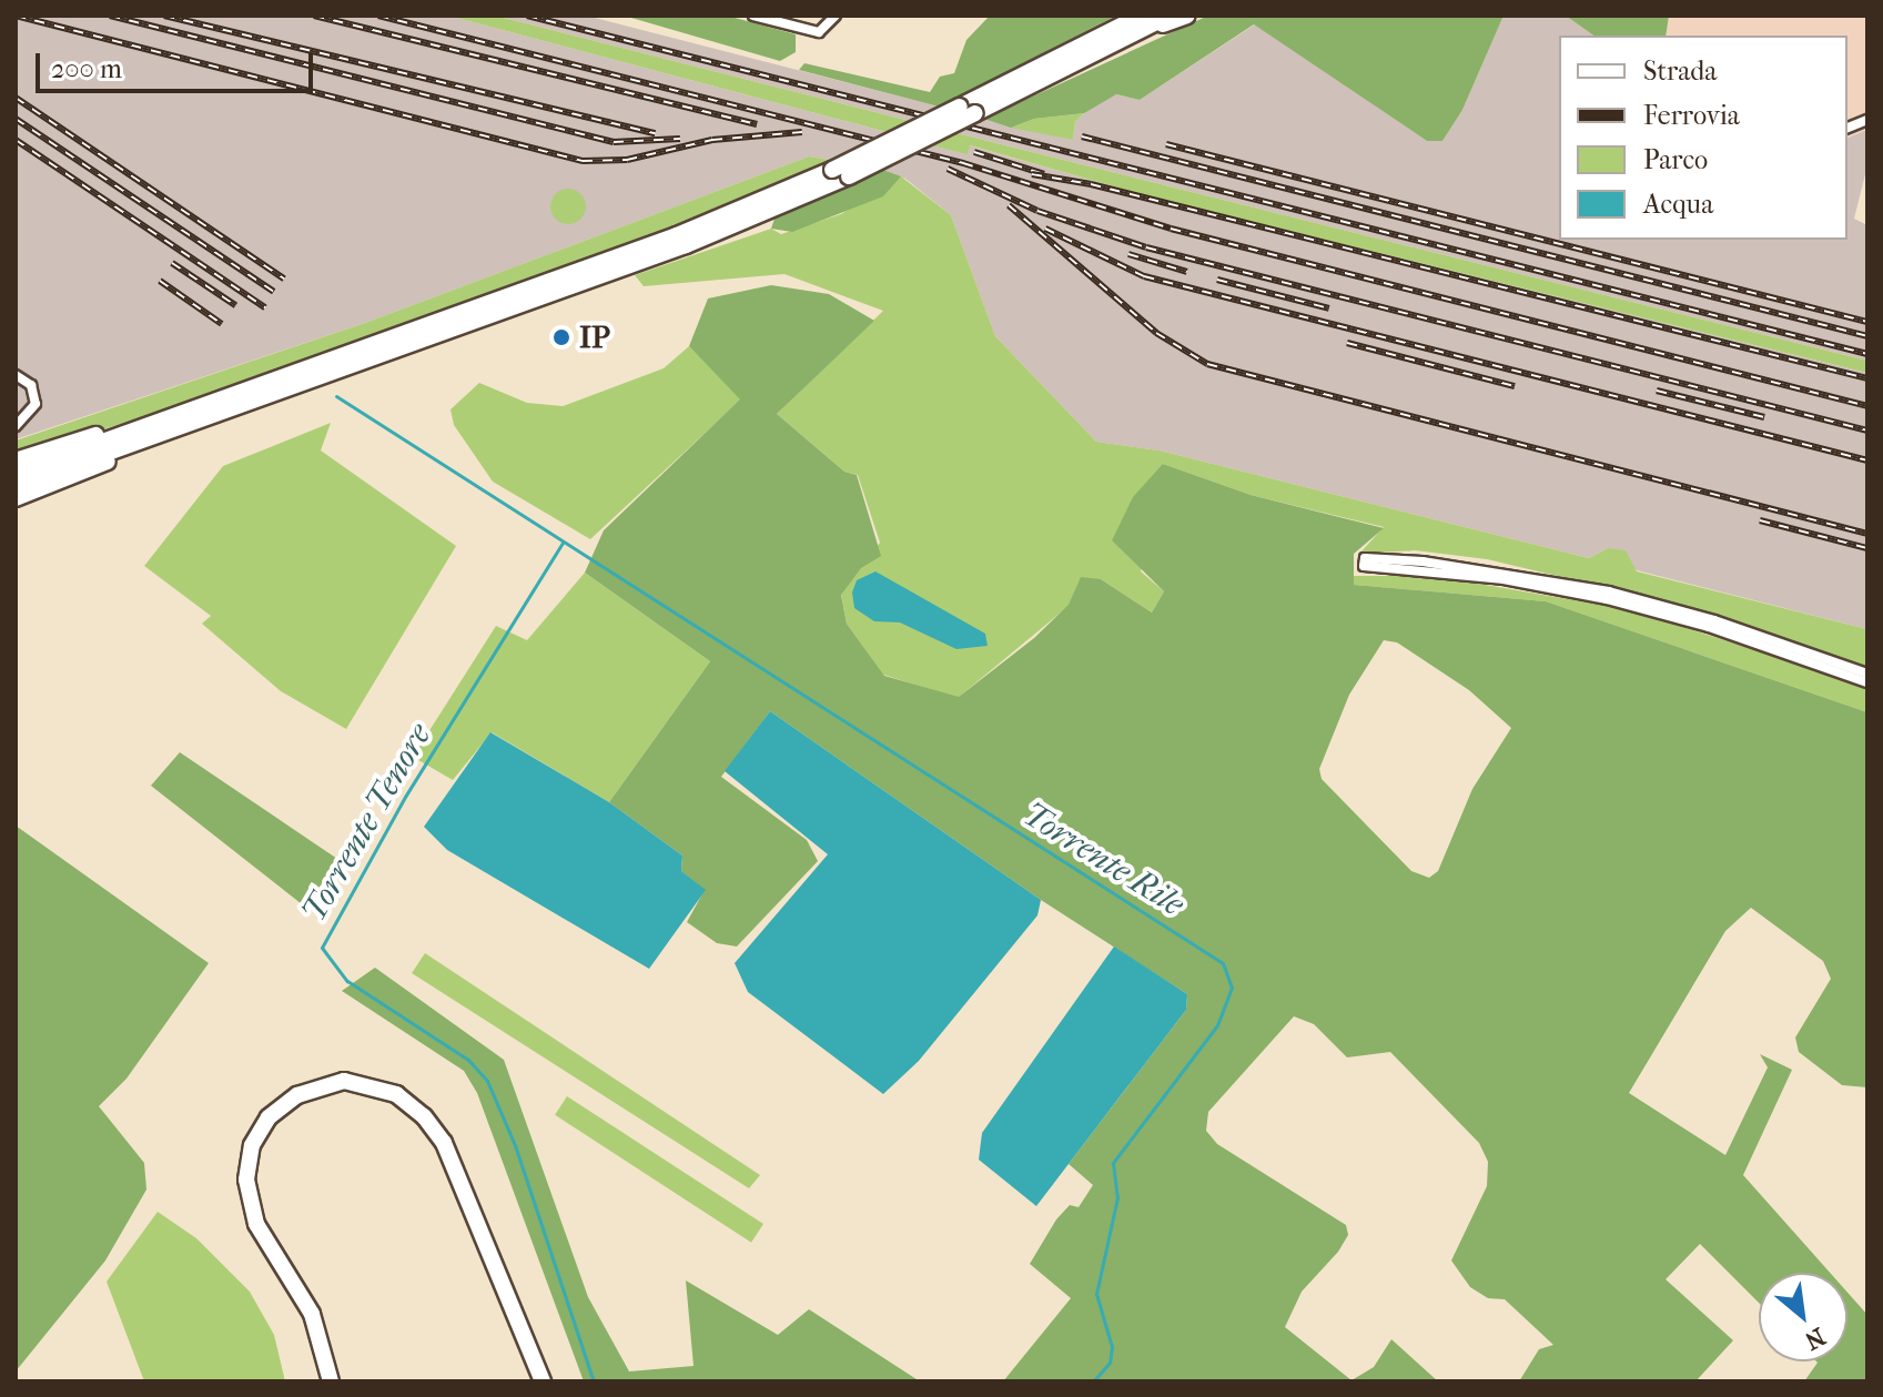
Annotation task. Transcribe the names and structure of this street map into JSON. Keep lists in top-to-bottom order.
{
  "water": ["Torrente Tenore", "Torrente Rile"],
  "places": ["IP"],
  "legend": [
    "Strada",
    "Ferrovia",
    "Parco",
    "Acqua"
  ],
  "scale_bar": "200 m",
  "north": "bottom right"
}
